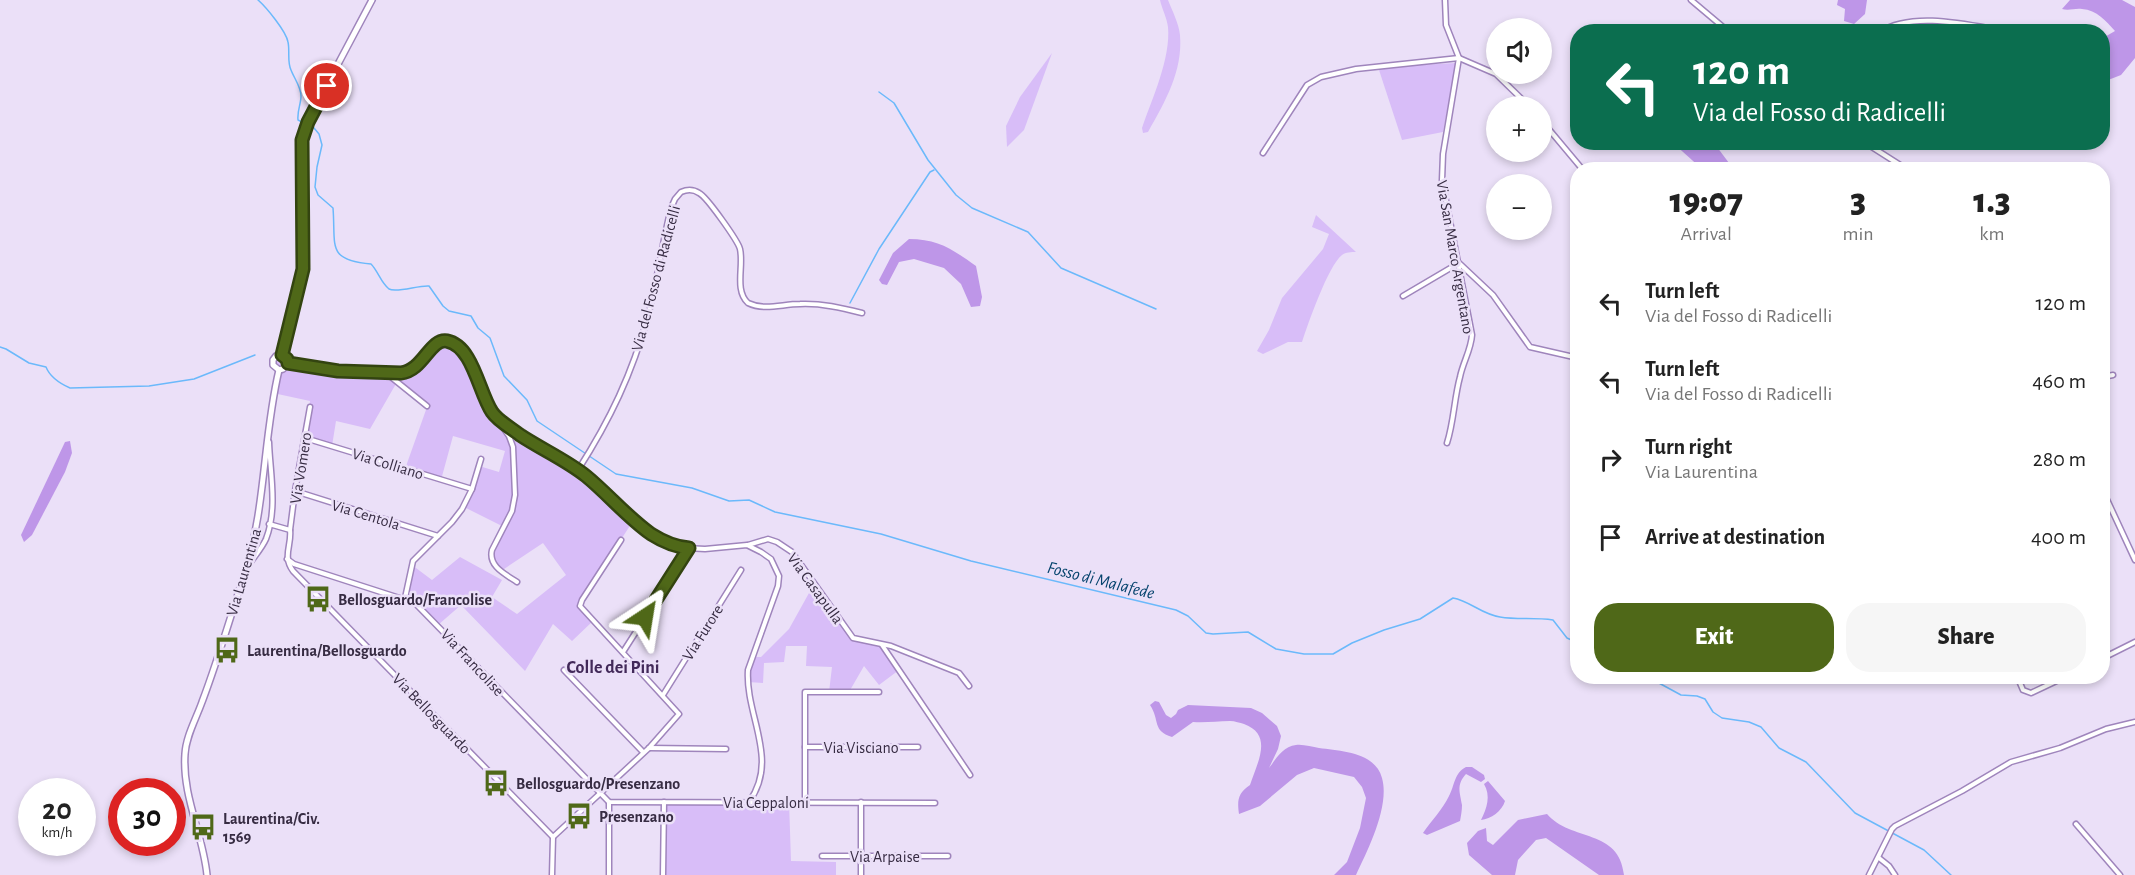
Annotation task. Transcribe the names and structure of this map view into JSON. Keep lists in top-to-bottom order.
{
  "streets": {
    "main road": ["Via Laurentina"],
    "street": [
      "Via San Marco Argentano",
      "Via del Fosso di Radicelli",
      "Via Colliano",
      "Via Vomero",
      "Via Centola",
      "Via Casapulla",
      "Via Furore",
      "Via Francolise",
      "Via Bellosguardo",
      "Via Visciano",
      "Via Ceppaloni",
      "Via Arpaise"
    ]
  },
  "crossings": [
    ["Via Colliano", "Via Vomero"],
    ["Via Vomero", "Via Centola"],
    ["Via Francolise", "Via Bellosguardo"]
  ],
  "districts": ["Colle dei Pini"],
  "water": ["Fosso di Malafede"],
  "places": {
    "bus stop": [
      "Bellosguardo/Francolise",
      "Laurentina/Bellosguardo",
      "Bellosguardo/Presenzano",
      "Presenzano",
      "Laurentina/Civ. 1569"
    ]
  },
  "page": {
    "map_buttons": ["+", "−"],
    "turn": ["120 m", "Via del Fosso di Radicelli"],
    "eta": [
      "19:07",
      "Arrival",
      "3",
      "min",
      "1.3",
      "km"
    ],
    "list": [
      {
        "name": "Turn left",
        "note": "Via del Fosso di Radicelli",
        "value": "120 m"
      },
      {
        "name": "Turn left",
        "note": "Via del Fosso di Radicelli",
        "value": "460 m"
      },
      {
        "name": "Turn right",
        "note": "Via Laurentina",
        "value": "280 m"
      },
      {
        "name": "Arrive at destination",
        "value": "400 m"
      }
    ],
    "buttons": ["Exit", "Share"],
    "speed": "20 km/h",
    "limit": "30"
  }
}
